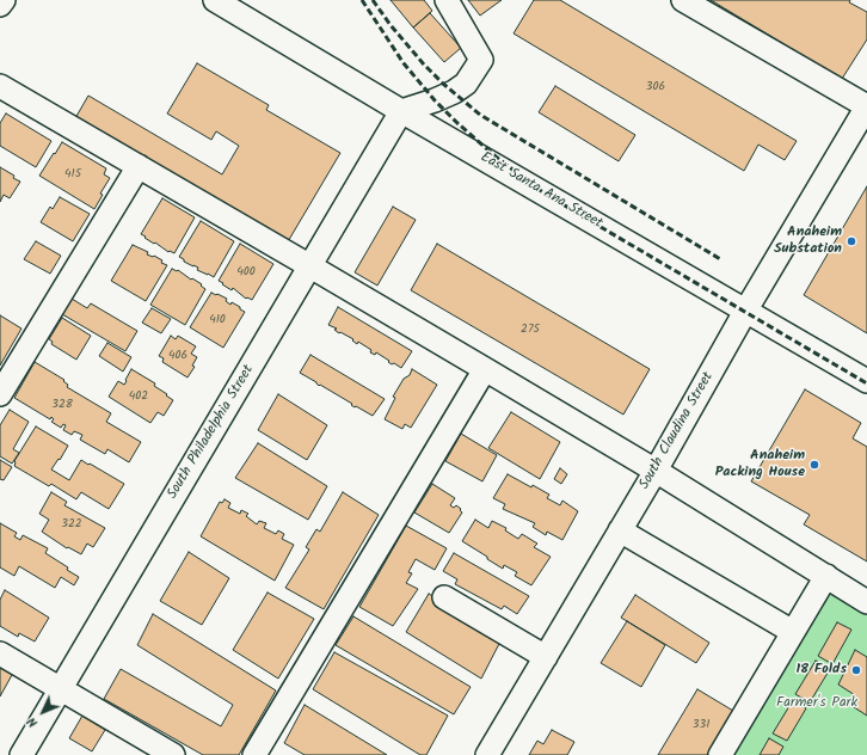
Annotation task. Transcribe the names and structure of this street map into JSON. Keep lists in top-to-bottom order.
{
  "streets": {
    "street": ["East Santa Ana Street", "South Claudina Street", "South Philadelphia Street"]
  },
  "crossings": [
    ["East Santa Ana Street", "South Claudina Street"],
    ["East Santa Ana Street", "South Philadelphia Street"]
  ],
  "parks": ["Farmer's Park"],
  "places": ["Anaheim Substation", "Anaheim Packing House", "18 Folds"],
  "house_numbers": [
    "306",
    "415",
    "400",
    "410",
    "275",
    "406",
    "402",
    "328",
    "322",
    "331"
  ],
  "north": "bottom left"
}
